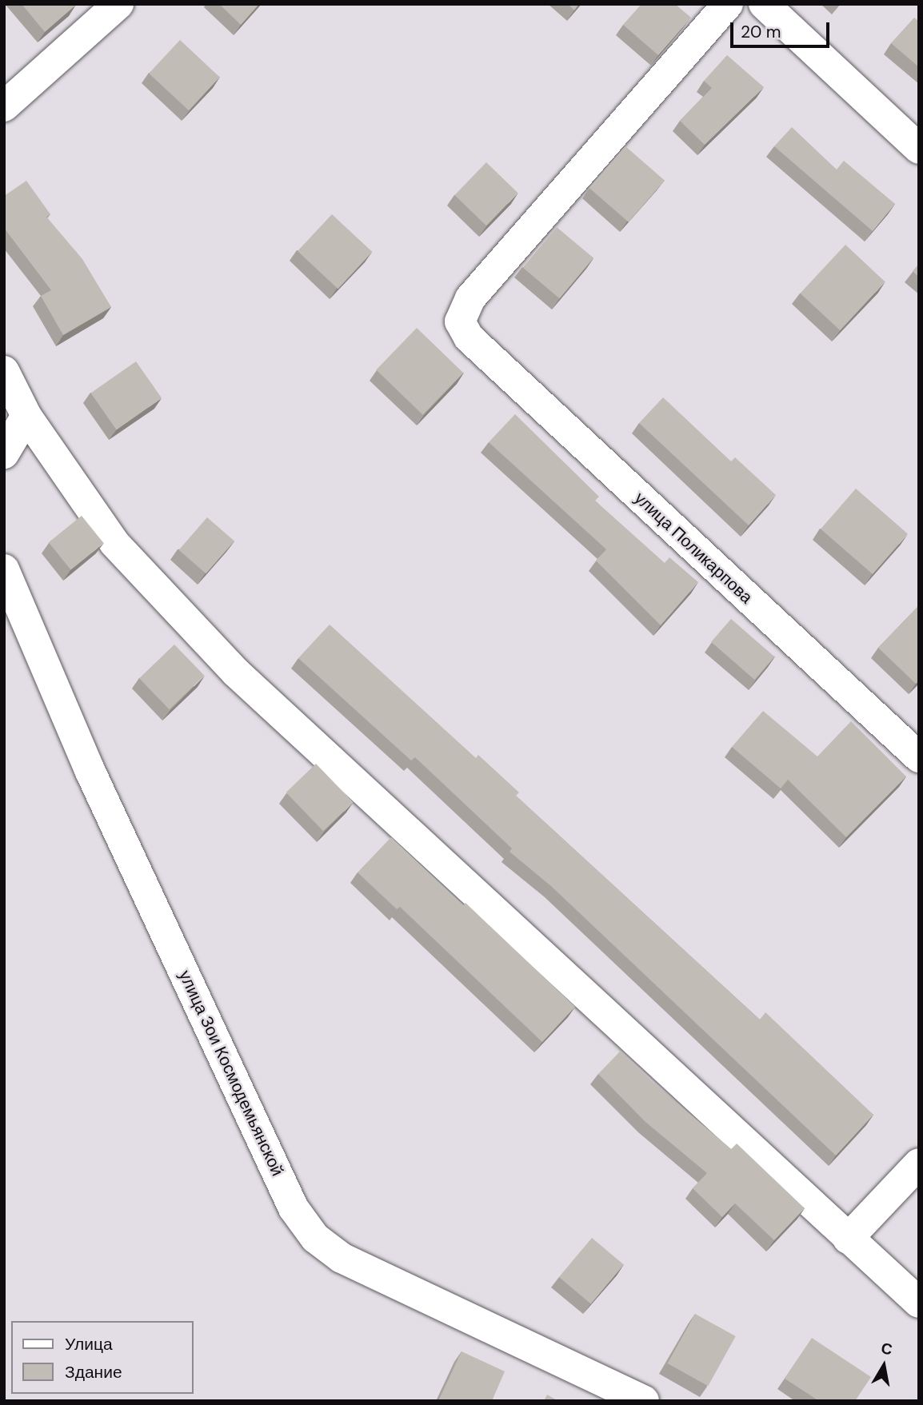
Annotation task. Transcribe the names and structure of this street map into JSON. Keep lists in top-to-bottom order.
{
  "streets": {
    "street": ["улица Поликарпова", "улица Зои Космодемьянской"]
  },
  "legend": ["Улица", "Здание"],
  "scale_bar": "20 m",
  "north": "top"
}
